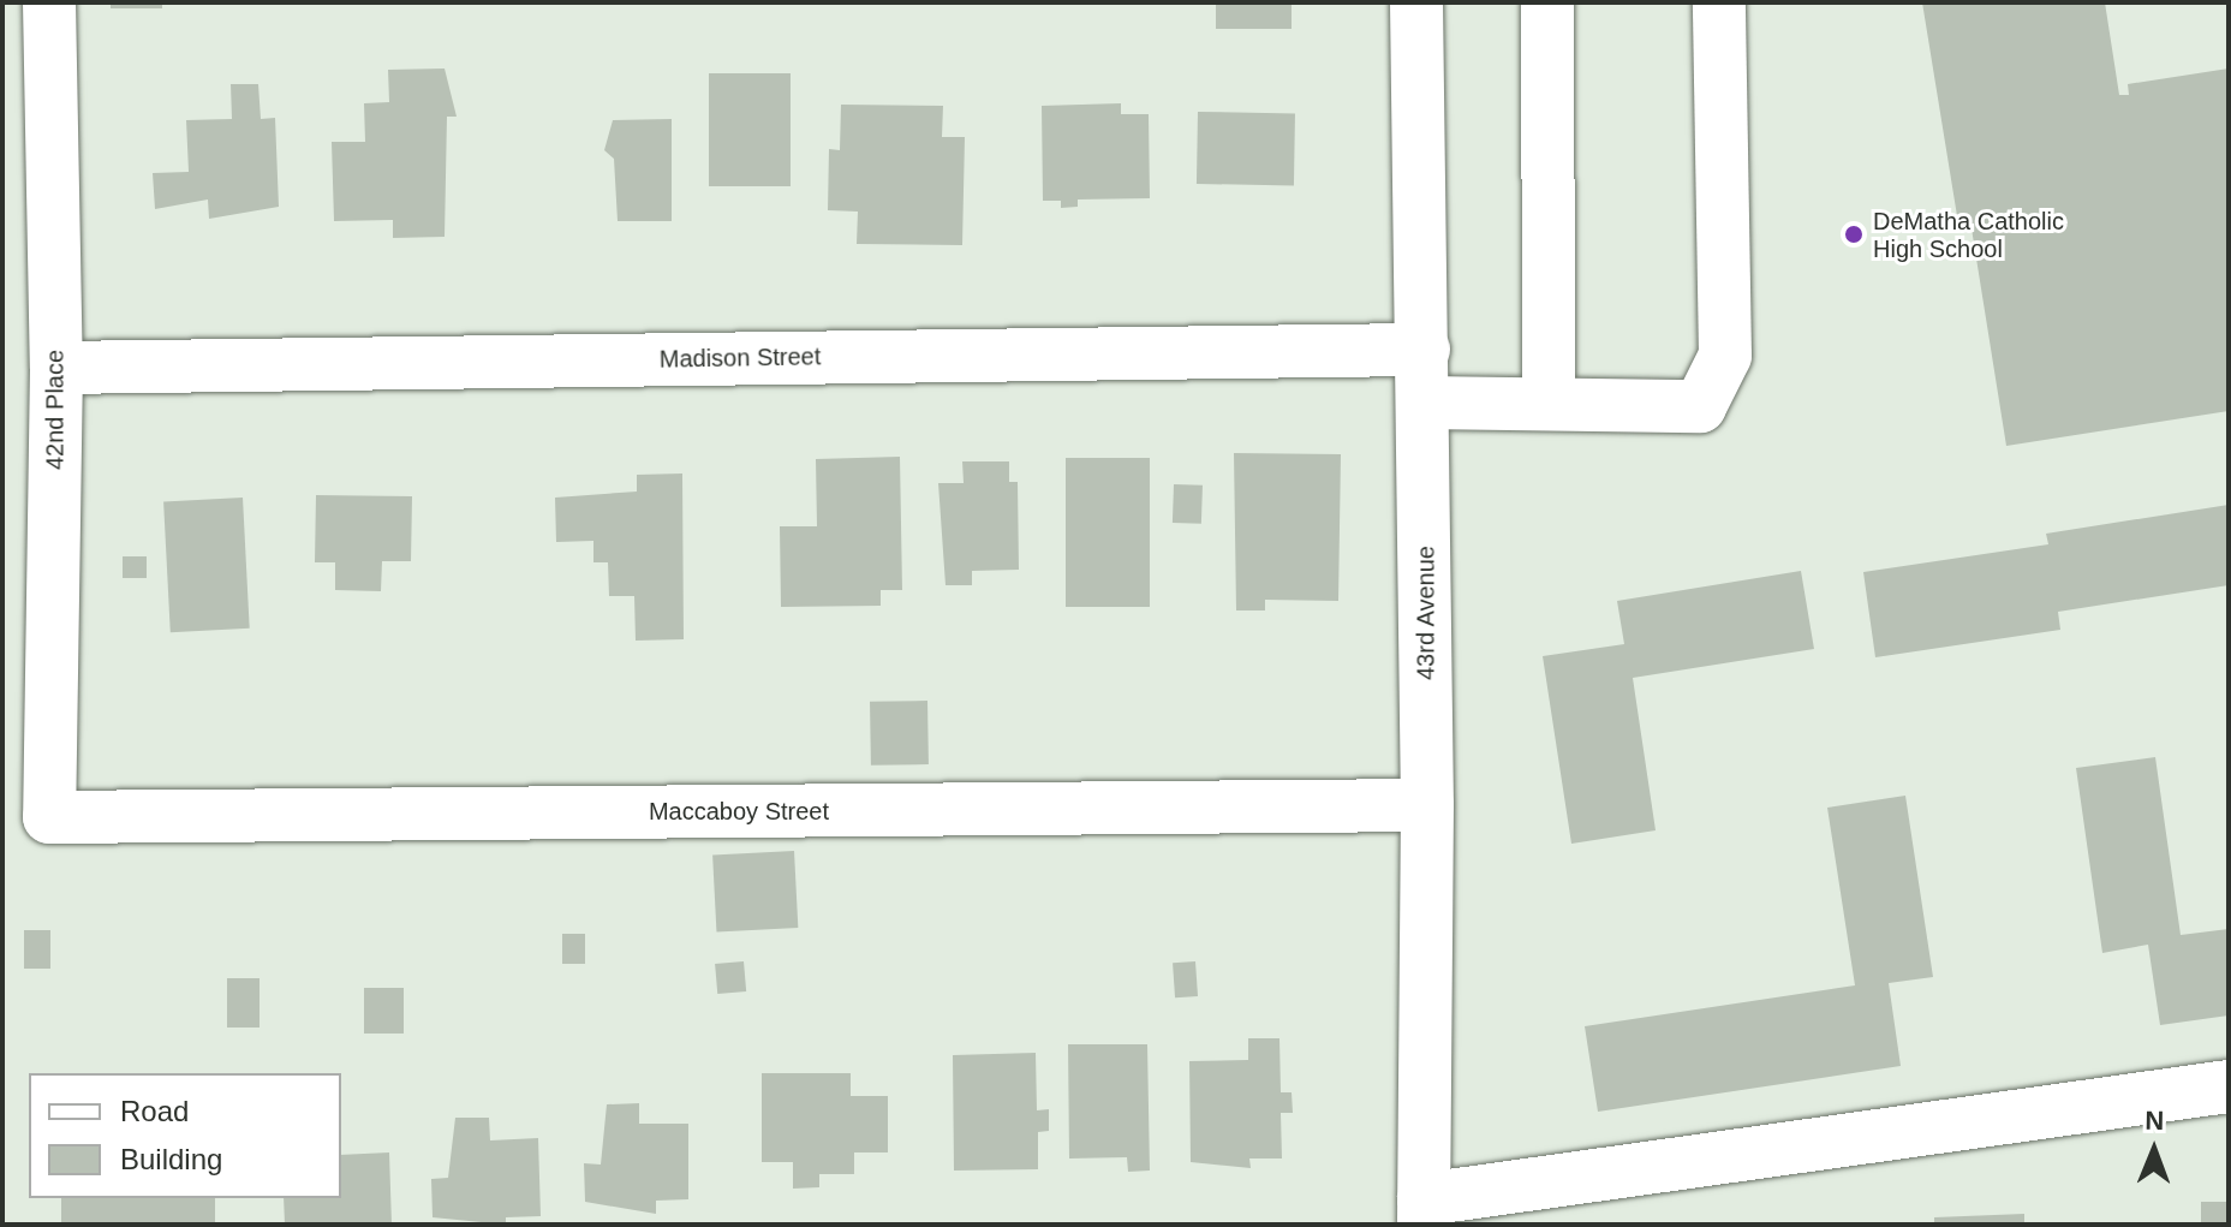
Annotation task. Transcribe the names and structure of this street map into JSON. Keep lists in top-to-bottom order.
{
  "streets": {
    "street": [
      "Madison Street",
      "42nd Place",
      "43rd Avenue",
      "Maccaboy Street"
    ]
  },
  "crossings": [
    ["Madison Street", "42nd Place"],
    ["Madison Street", "43rd Avenue"],
    ["42nd Place", "Maccaboy Street"],
    ["43rd Avenue", "Maccaboy Street"]
  ],
  "places": ["DeMatha Catholic High School"],
  "legend": ["Road", "Building"],
  "north": "top"
}
